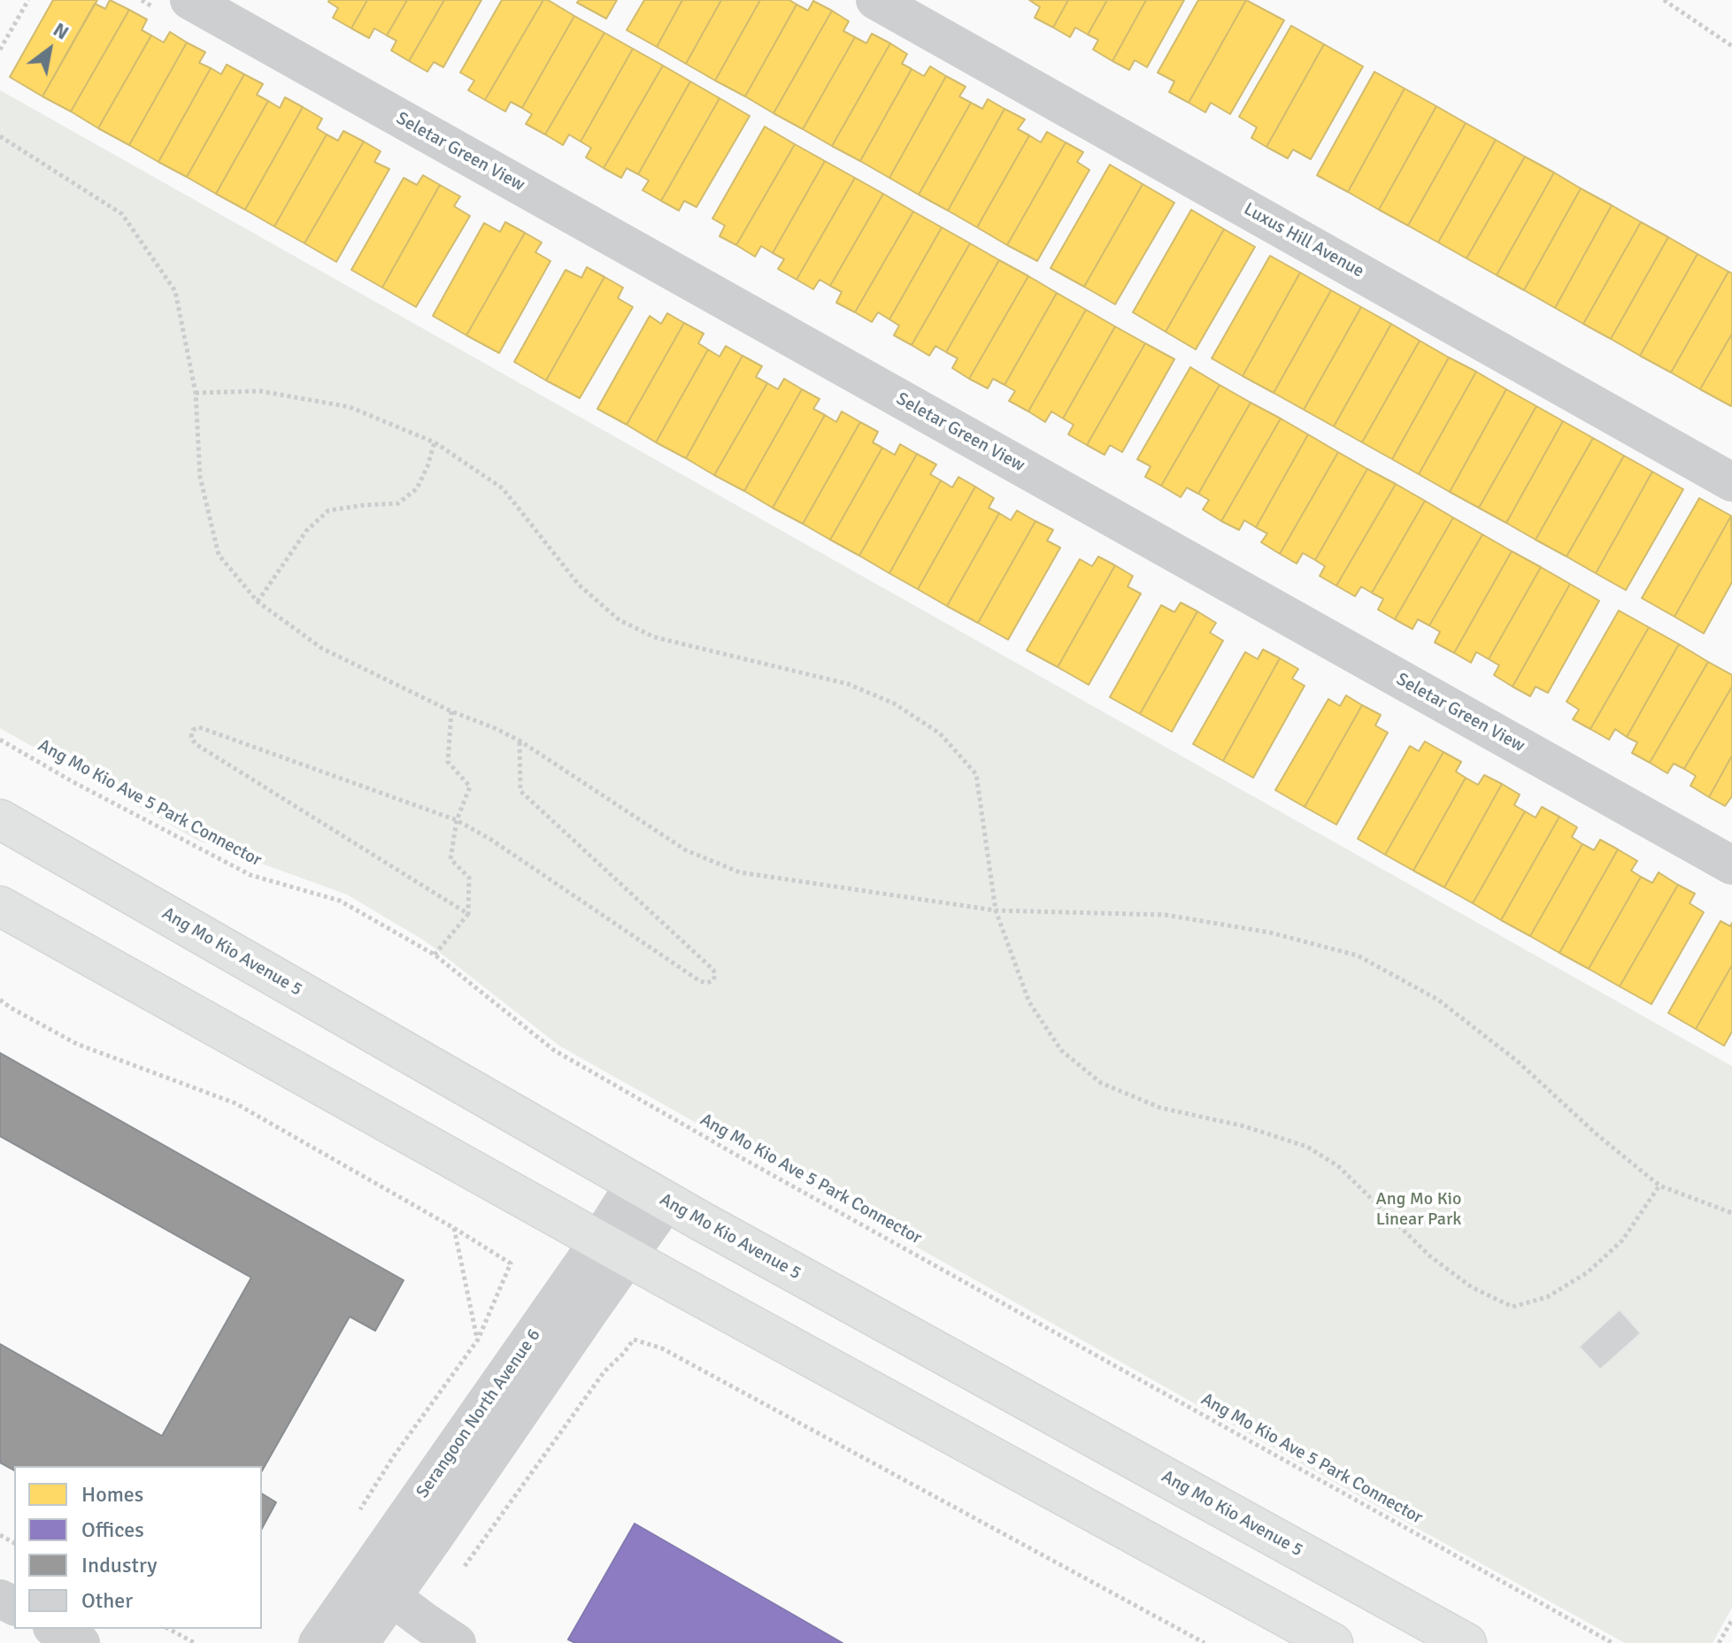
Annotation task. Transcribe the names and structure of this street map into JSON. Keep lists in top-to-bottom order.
{
  "streets": {
    "main road": ["Ang Mo Kio Avenue 5"],
    "street": ["Seletar Green View", "Luxus Hill Avenue", "Serangoon North Avenue 6"],
    "path": ["Ang Mo Kio Ave 5 Park Connector"]
  },
  "crossings": [
    ["Ang Mo Kio Avenue 5", "Serangoon North Avenue 6"]
  ],
  "parks": ["Ang Mo Kio Linear Park"],
  "legend": [
    "Homes",
    "Offices",
    "Industry",
    "Other"
  ],
  "north": "top right"
}
